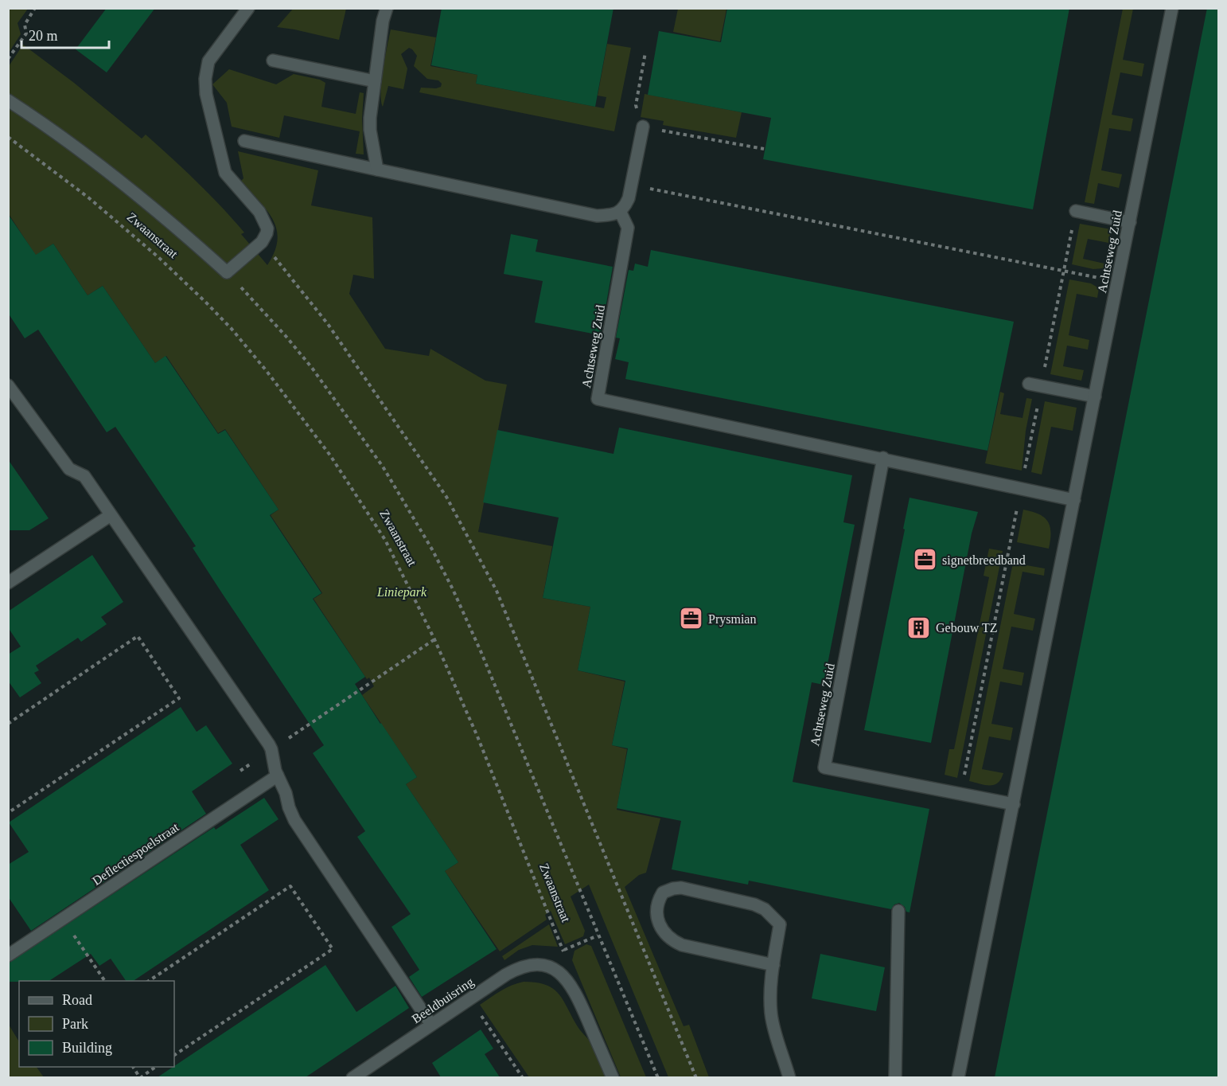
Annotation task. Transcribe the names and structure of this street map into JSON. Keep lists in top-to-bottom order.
{
  "streets": {
    "street": [
      "Zwaanstraat",
      "Achtseweg Zuid",
      "Deflectiespoelstraat",
      "Beeldbuisring"
    ]
  },
  "parks": ["Liniepark"],
  "places": {
    "office": ["signetbreedband", "Prysmian"],
    "building": ["Gebouw TZ"]
  },
  "legend": ["Road", "Park", "Building"],
  "scale_bar": "20 m"
}
